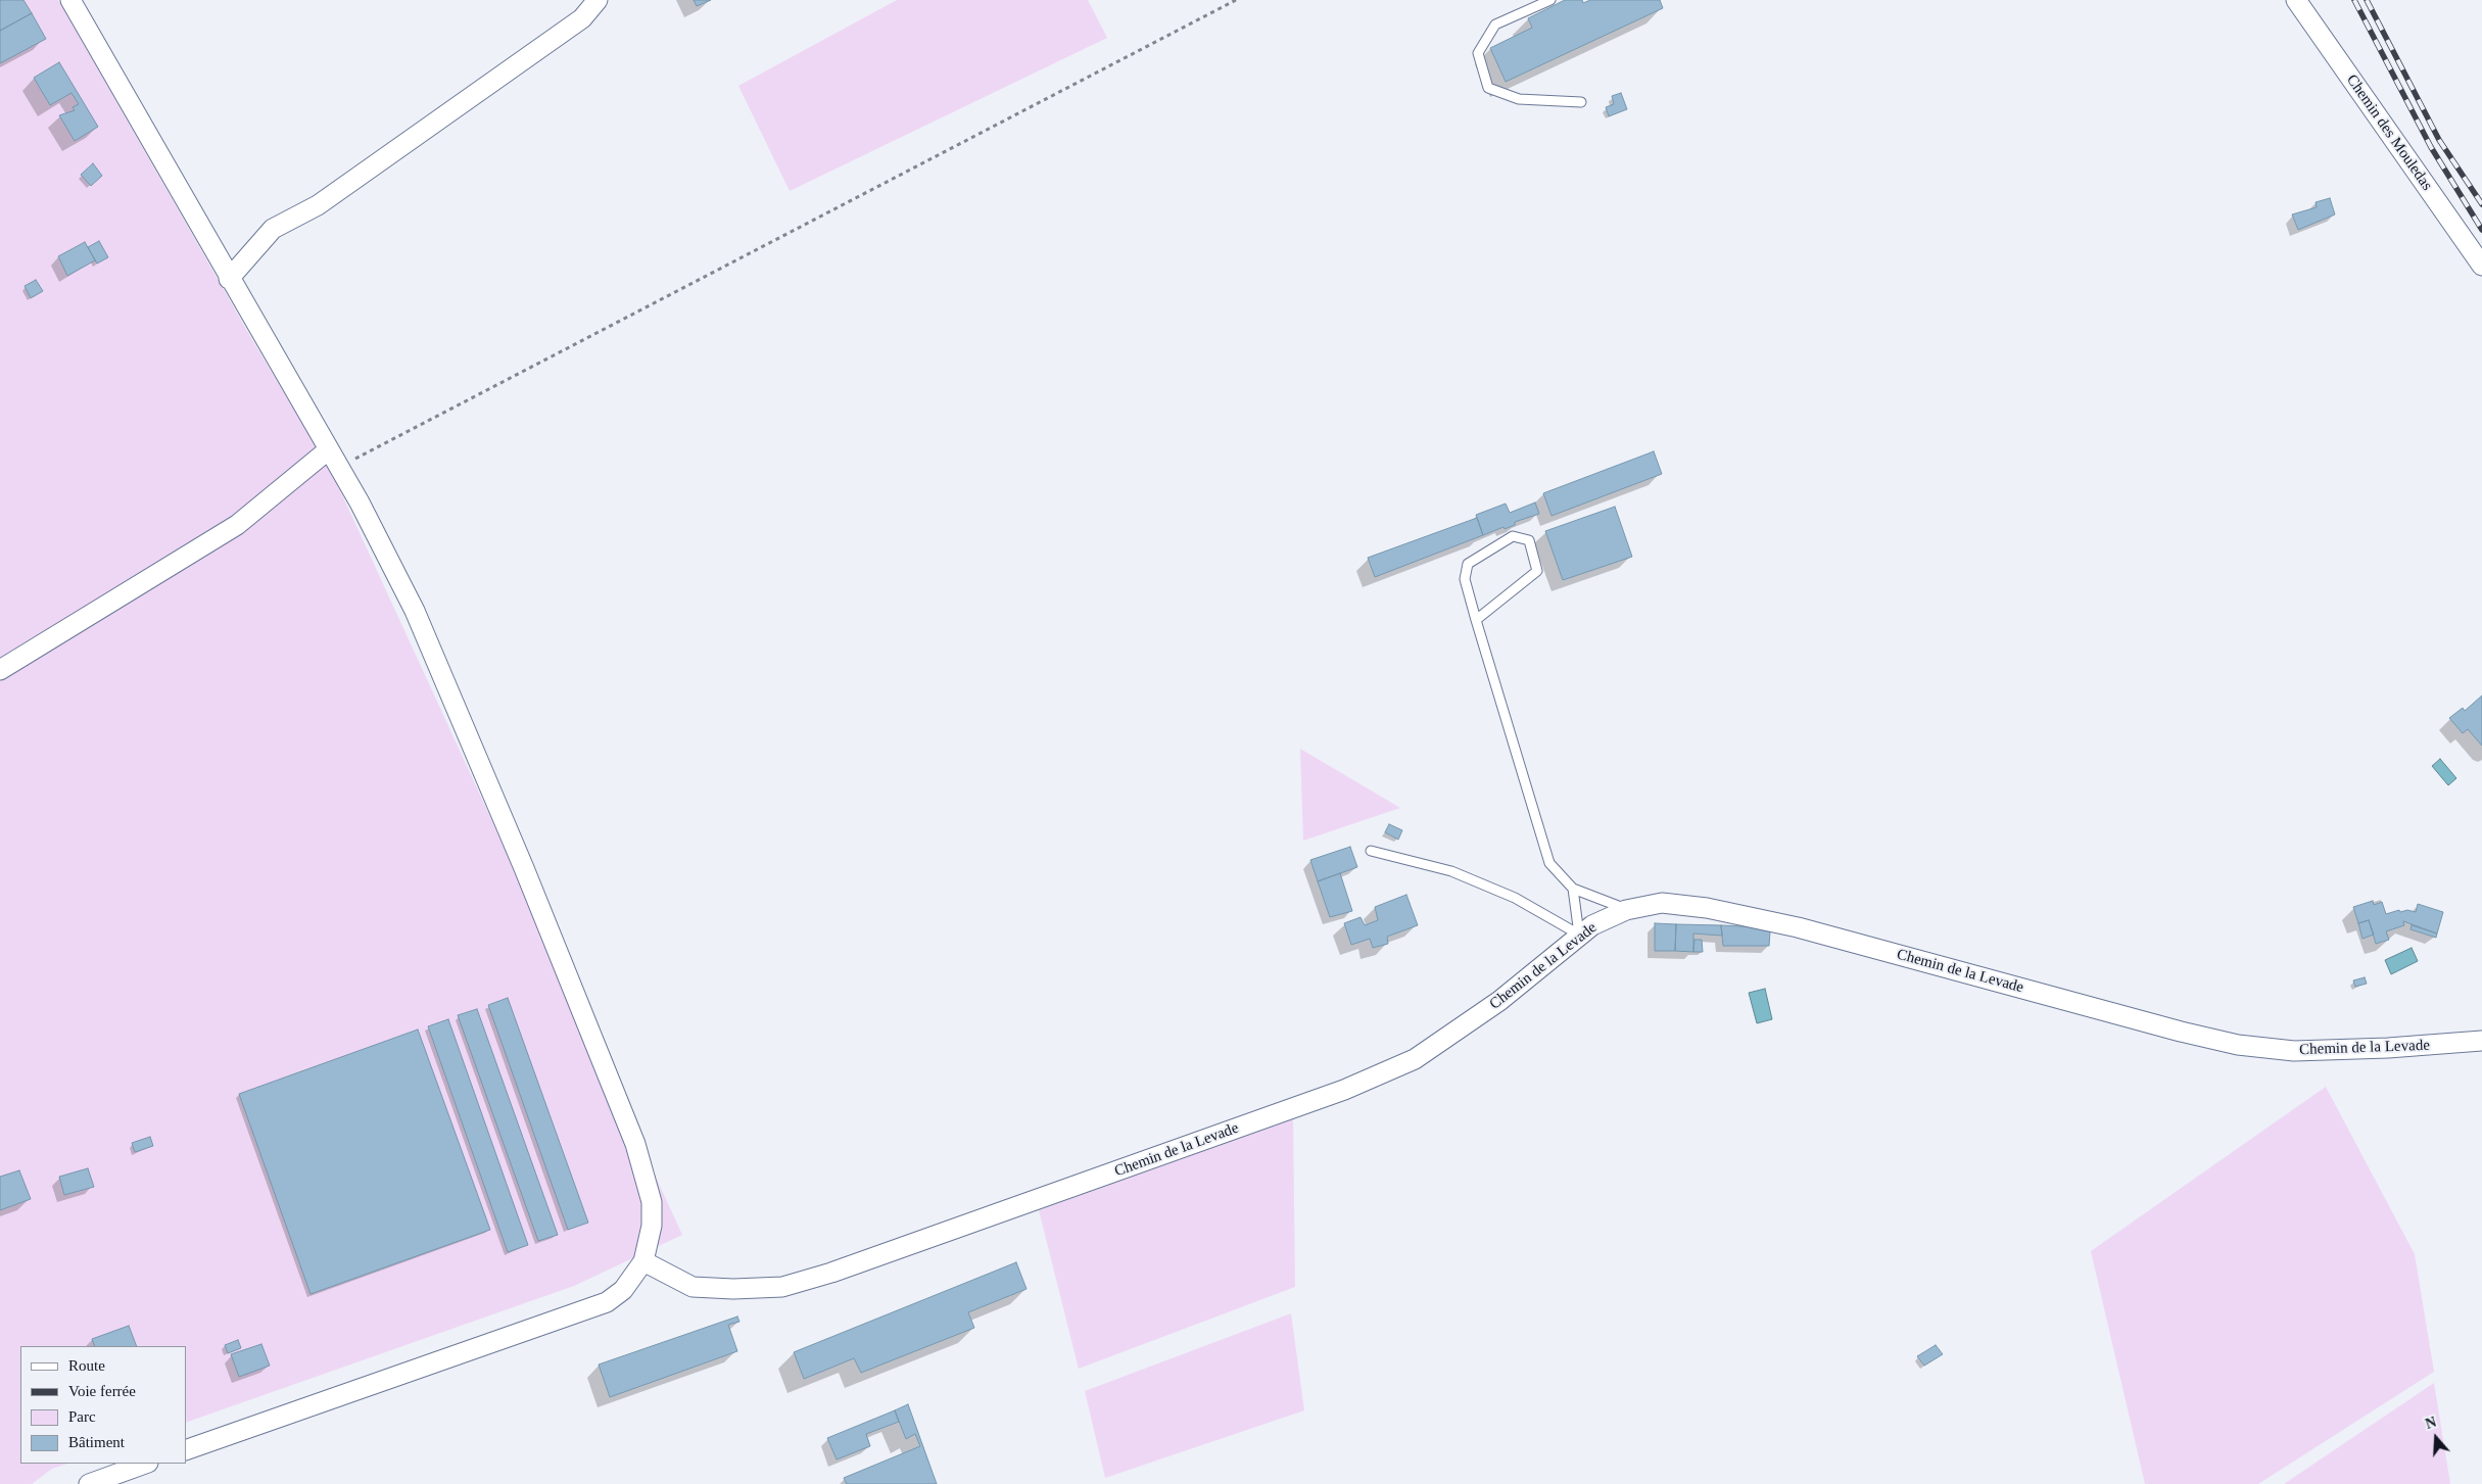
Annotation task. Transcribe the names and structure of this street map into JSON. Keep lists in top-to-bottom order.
{
  "streets": {
    "street": ["Chemin des Mouledas", "Chemin de la Levade"]
  },
  "legend": [
    "Route",
    "Voie ferrée",
    "Parc",
    "Bâtiment"
  ],
  "north": "top"
}
